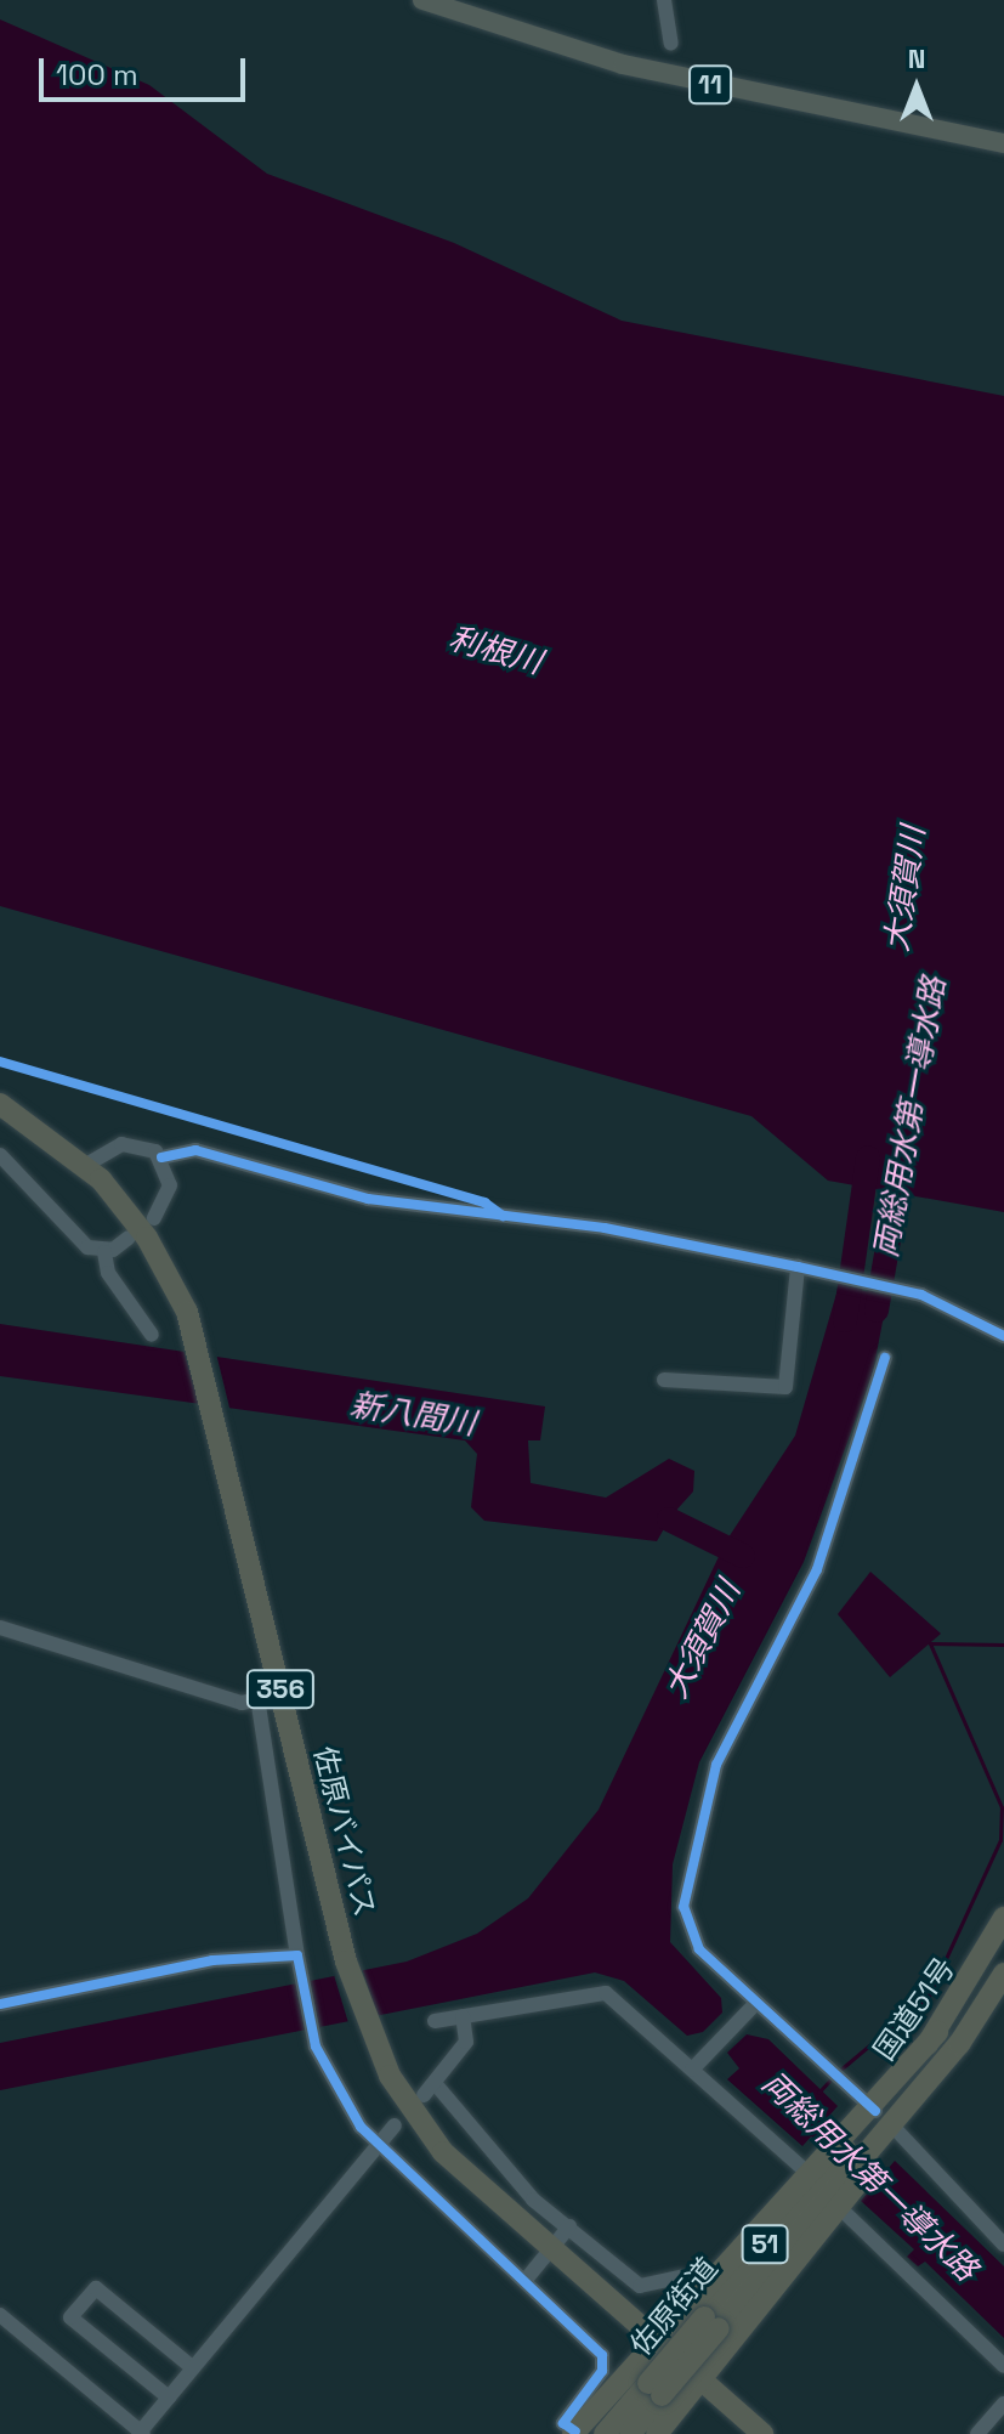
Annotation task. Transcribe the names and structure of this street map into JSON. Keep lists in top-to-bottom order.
{
  "streets": {
    "highway": [
      "356",
      "佐原バイパス",
      "国道51号",
      "51",
      "佐原街道"
    ],
    "main road": ["11"]
  },
  "water": [
    "利根川",
    "大須賀川",
    "両総用水第一導水路",
    "新八間川"
  ],
  "scale_bar": "100 m",
  "north": "top"
}
